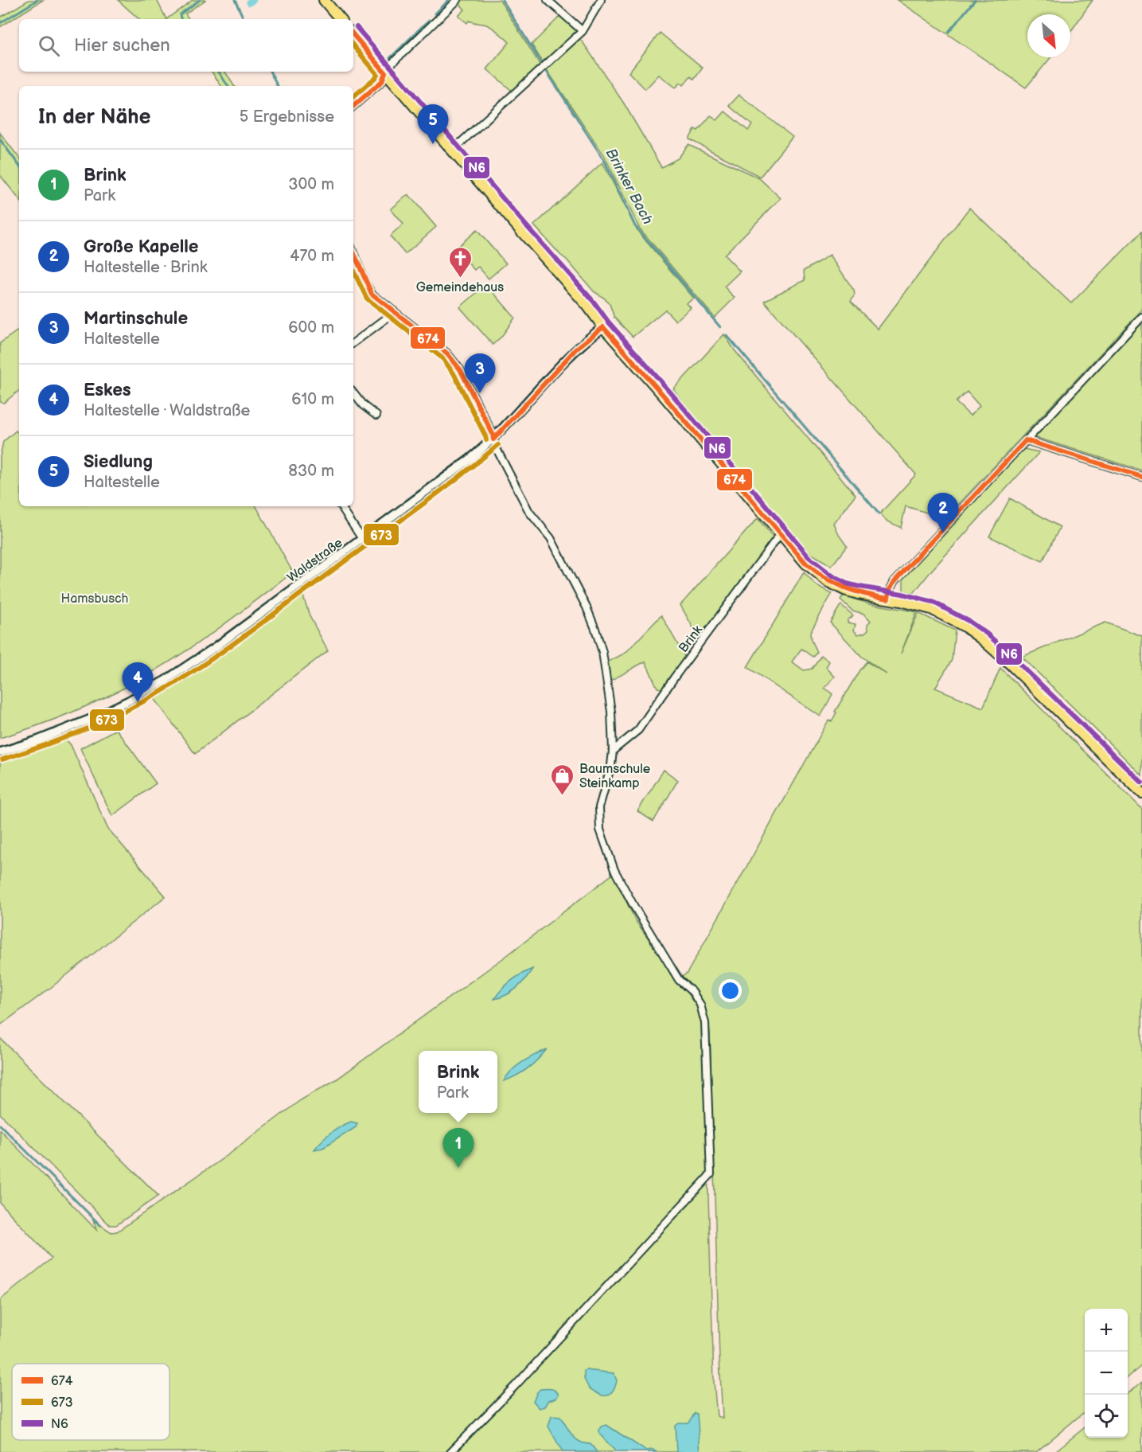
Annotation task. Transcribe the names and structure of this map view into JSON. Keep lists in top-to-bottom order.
{
  "streets": {
    "street": ["Waldstraße", "Brink"]
  },
  "water": ["Brinker Bach"],
  "parks": ["Hamsbusch"],
  "places": {
    "church": ["Gemeindehaus"],
    "shop": ["Baumschule Steinkamp"]
  },
  "lines": ["transit line N6", "transit line 674", "transit line 673"],
  "legend": ["674", "673", "N6"],
  "north": "bottom right",
  "page": {
    "search": "Hier suchen",
    "heading": ["In der Nähe", "5 Ergebnisse"],
    "pins": [
      "5",
      "3",
      "2",
      "4",
      "1"
    ],
    "list": [
      {
        "mark": "1",
        "name": "Brink",
        "note": "Park",
        "value": "300 m"
      },
      {
        "mark": "2",
        "name": "Große Kapelle",
        "note": "Haltestelle · Brink",
        "value": "470 m"
      },
      {
        "mark": "3",
        "name": "Martinschule",
        "note": "Haltestelle",
        "value": "600 m"
      },
      {
        "mark": "4",
        "name": "Eskes",
        "note": "Haltestelle · Waldstraße",
        "value": "610 m"
      },
      {
        "mark": "5",
        "name": "Siedlung",
        "note": "Haltestelle",
        "value": "830 m"
      }
    ],
    "popup": ["Brink", "Park"],
    "map_buttons": ["+", "−"]
  }
}
